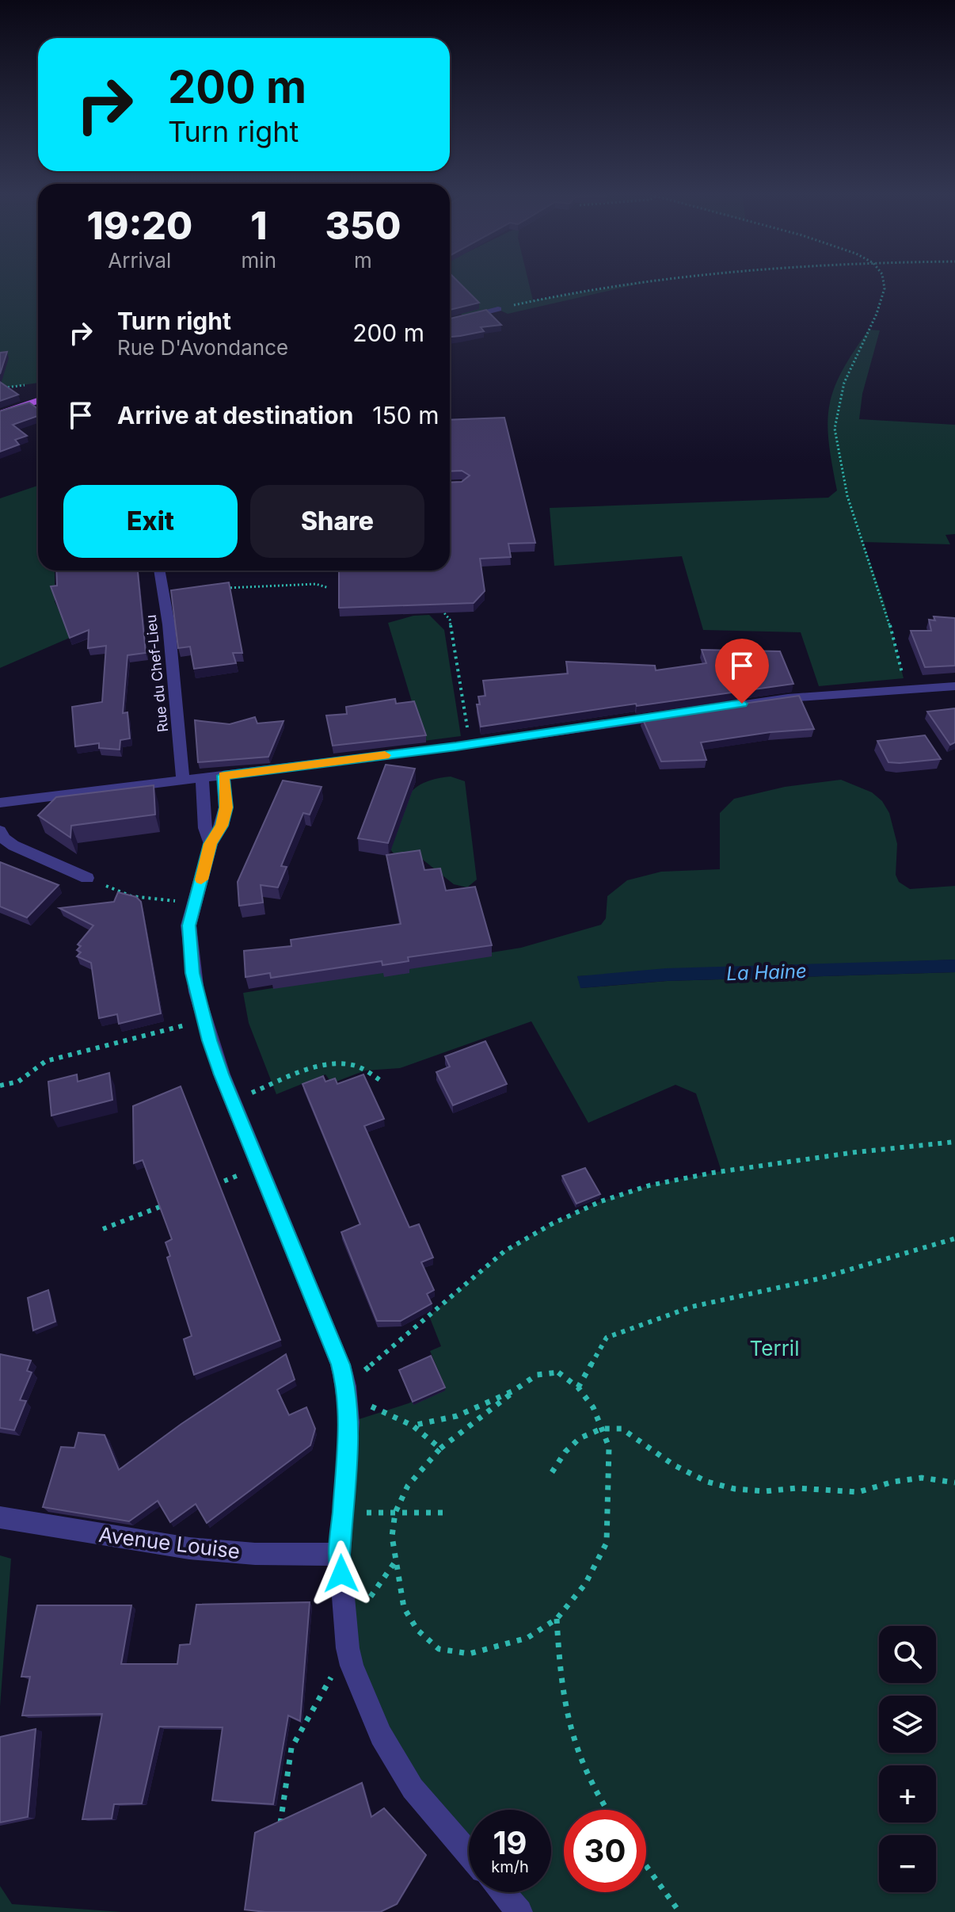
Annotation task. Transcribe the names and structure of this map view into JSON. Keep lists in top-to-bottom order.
{
  "streets": {
    "street": ["Rue du Chef-Lieu", "Avenue Louise"]
  },
  "water": ["La Haine"],
  "parks": ["Terril"],
  "page": {
    "turn": ["200 m", "Turn right"],
    "eta": [
      "19:20",
      "Arrival",
      "1",
      "min",
      "350",
      "m"
    ],
    "list": [
      {
        "name": "Turn right",
        "note": "Rue D'Avondance",
        "value": "200 m"
      },
      {
        "name": "Arrive at destination",
        "value": "150 m"
      }
    ],
    "buttons": ["Exit", "Share"],
    "map_buttons": ["+", "−"],
    "speed": "19 km/h",
    "limit": "30"
  }
}
